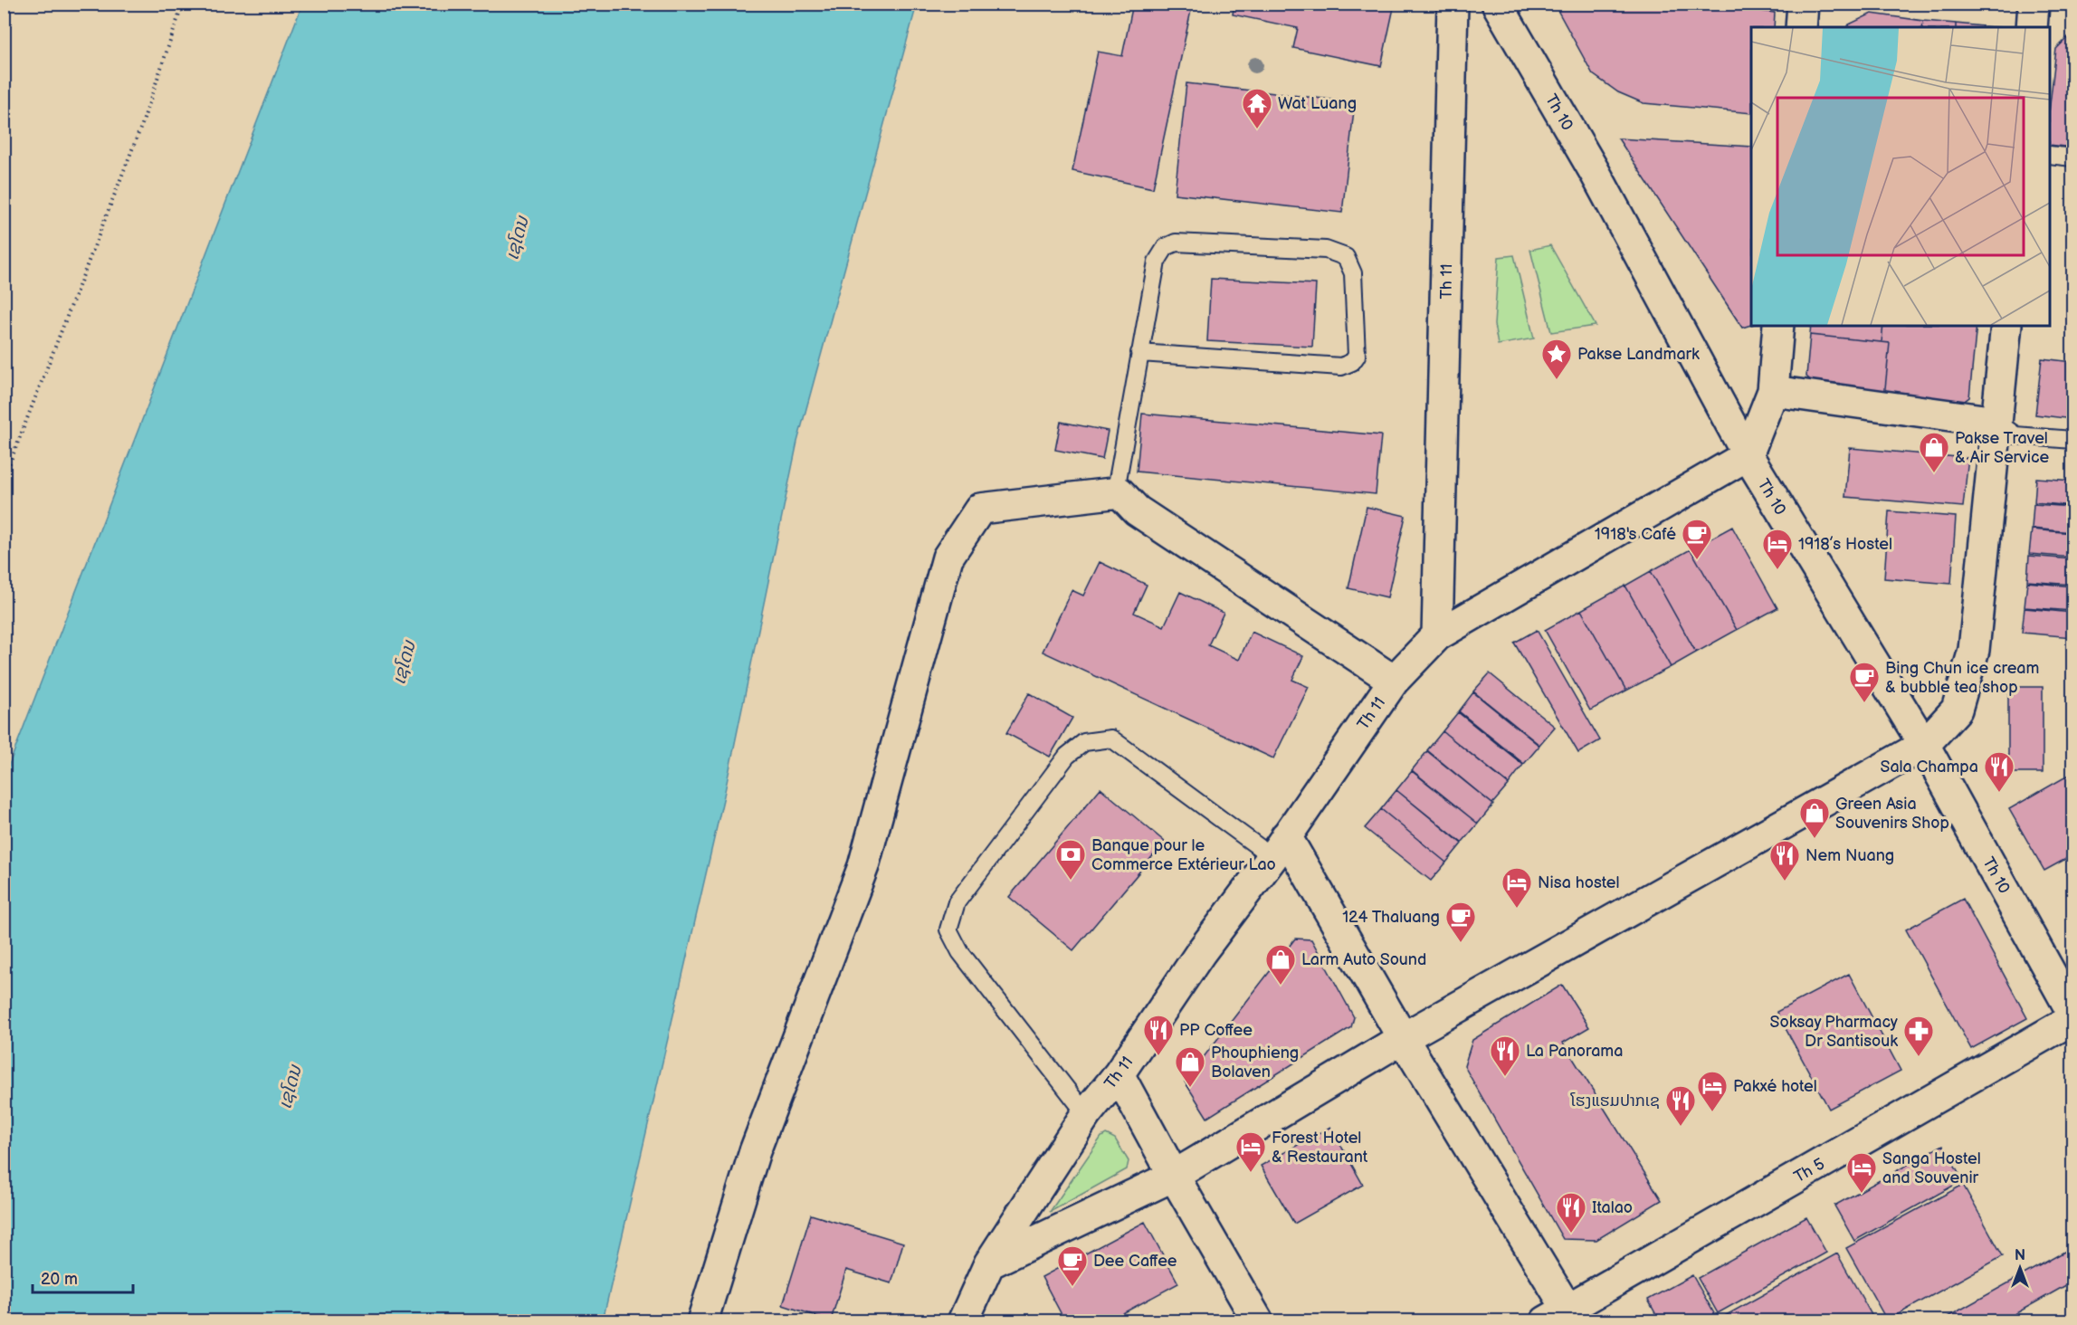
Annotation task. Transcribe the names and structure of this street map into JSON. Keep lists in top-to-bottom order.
{
  "streets": {
    "street": ["Th 10", "Th 11", "Th 5"]
  },
  "water": ["ເຊໂດນ"],
  "places": {
    "temple": ["Wat Luang"],
    "place": ["Pakse Landmark"],
    "shop": [
      "Pakse Travel & Air Service",
      "Green Asia Souvenirs Shop",
      "Larm Auto Sound",
      "Phouphieng Bolaven"
    ],
    "cafe": [
      "1918's Café",
      "Bing Chun ice cream & bubble tea shop",
      "124 Thaluang",
      "Dee Caffee"
    ],
    "hotel": [
      "1918’s Hostel",
      "Nisa hostel",
      "Pakxé hotel",
      "Forest Hotel & Restaurant",
      "Sanga Hostel and Souvenir"
    ],
    "restaurant": [
      "Sala Champa",
      "Nem Nuang",
      "PP Coffee",
      "La Panorama",
      "ໂຮງແຮມປາກເຊ",
      "Italao"
    ],
    "bank": ["Banque pour le Commerce Extérieur Lao"],
    "pharmacy": ["Soksay Pharmacy Dr Santisouk"]
  },
  "scale_bar": "20 m",
  "north": "top"
}
